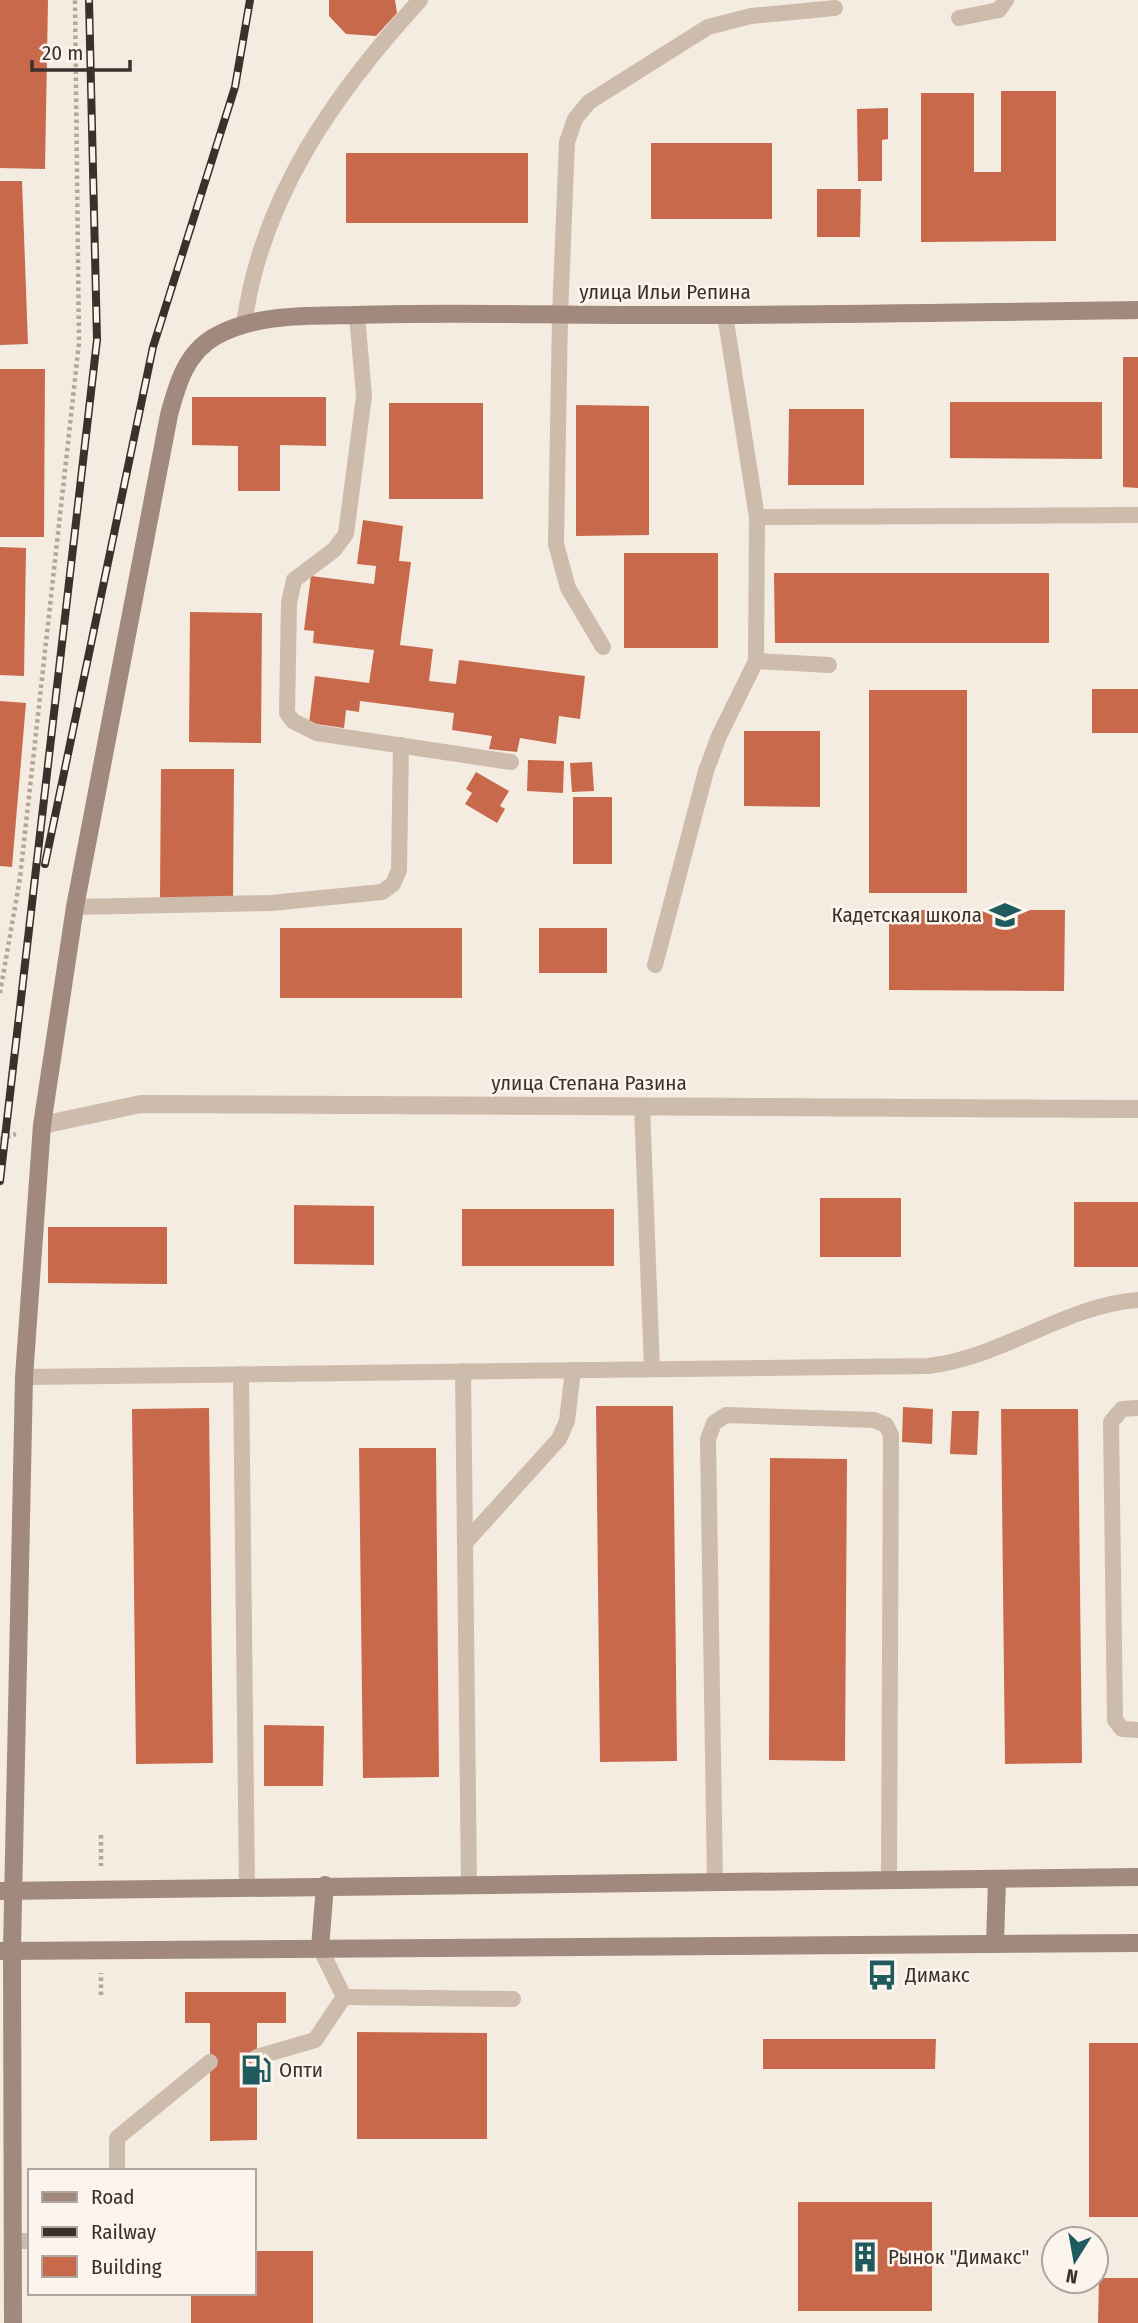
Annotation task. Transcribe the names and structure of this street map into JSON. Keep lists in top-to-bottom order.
{
  "streets": {
    "main road": ["улица Ильи Репина"],
    "street": ["улица Степана Разина"]
  },
  "places": {
    "school or university": ["Кадетская школа"],
    "bus stop": ["Димакс"],
    "fuel station": ["Опти"],
    "building": ["Рынок \"Димакс\""]
  },
  "legend": ["Road", "Railway", "Building"],
  "scale_bar": "20 m",
  "north": "bottom"
}
